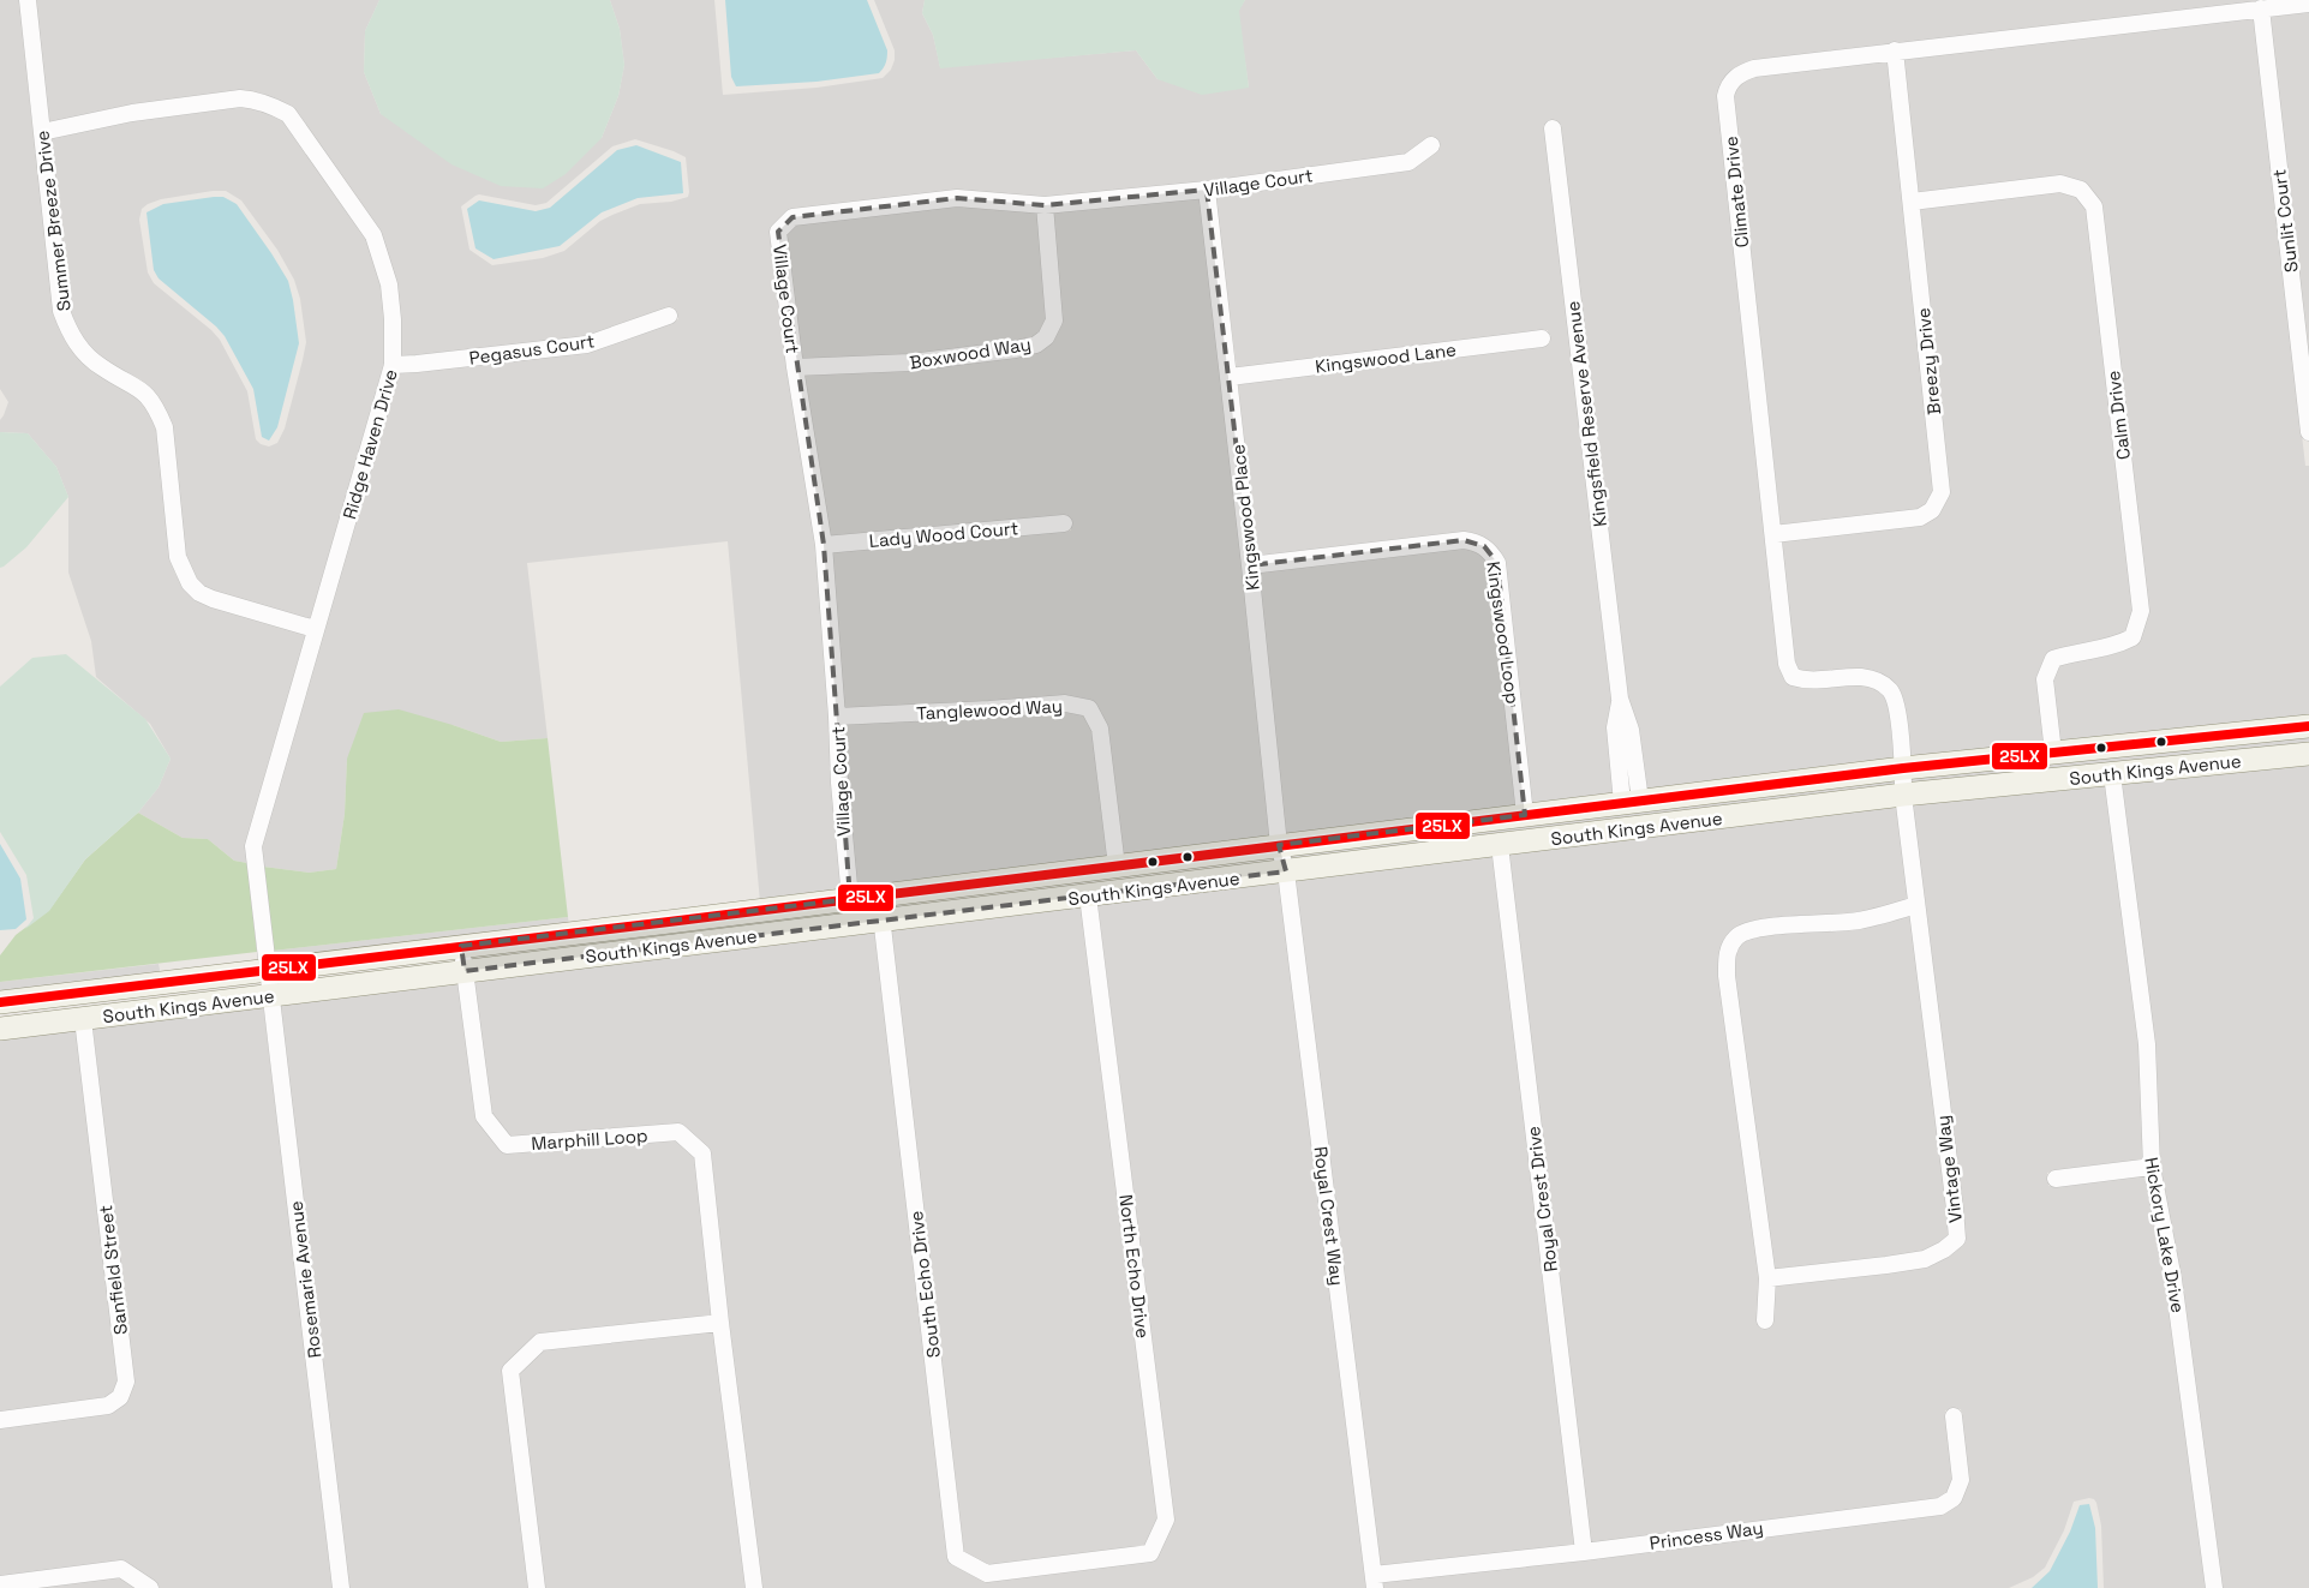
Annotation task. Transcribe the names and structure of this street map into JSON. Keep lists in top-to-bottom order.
{
  "streets": {
    "main road": ["South Kings Avenue"],
    "street": [
      "Village Court",
      "Climate Drive",
      "Summer Breeze Drive",
      "Sunlit Court",
      "Pegasus Court",
      "Boxwood Way",
      "Kingswood Lane",
      "Breezy Drive",
      "Kingsfield Reserve Avenue",
      "Calm Drive",
      "Ridge Haven Drive",
      "Kingswood Place",
      "Lady Wood Court",
      "Kingswood Loop",
      "Tanglewood Way",
      "Marphill Loop",
      "Vintage Way",
      "Royal Crest Drive",
      "Royal Crest Way",
      "Hickory Lake Drive",
      "North Echo Drive",
      "Sanfield Street",
      "Rosemarie Avenue",
      "South Echo Drive",
      "Princess Way"
    ]
  },
  "crossings": [
    ["Village Court", "Boxwood Way"],
    ["Village Court", "Kingswood Place"],
    ["Village Court", "Lady Wood Court"],
    ["Village Court", "Tanglewood Way"],
    ["Village Court", "South Kings Avenue"],
    ["Climate Drive", "Sunlit Court"],
    ["Climate Drive", "Breezy Drive"],
    ["Climate Drive", "South Kings Avenue"],
    ["Climate Drive", "Vintage Way"],
    ["Summer Breeze Drive", "Ridge Haven Drive"],
    ["Pegasus Court", "Ridge Haven Drive"],
    ["Kingswood Lane", "Kingswood Place"],
    ["Breezy Drive", "Calm Drive"],
    ["Kingsfield Reserve Avenue", "South Kings Avenue"],
    ["Calm Drive", "South Kings Avenue"],
    ["Ridge Haven Drive", "South Kings Avenue"],
    ["Ridge Haven Drive", "Rosemarie Avenue"],
    ["Kingswood Place", "Kingswood Loop"],
    ["Kingswood Place", "South Kings Avenue"],
    ["Kingswood Place", "Royal Crest Way"],
    ["Kingswood Loop", "South Kings Avenue"],
    ["Tanglewood Way", "South Kings Avenue"],
    ["South Kings Avenue", "Marphill Loop"],
    ["South Kings Avenue", "Vintage Way"],
    ["South Kings Avenue", "Royal Crest Drive"],
    ["South Kings Avenue", "Royal Crest Way"],
    ["South Kings Avenue", "Hickory Lake Drive"],
    ["South Kings Avenue", "North Echo Drive"],
    ["South Kings Avenue", "Sanfield Street"],
    ["South Kings Avenue", "Rosemarie Avenue"],
    ["South Kings Avenue", "South Echo Drive"],
    ["Royal Crest Drive", "Princess Way"],
    ["Royal Crest Way", "Princess Way"],
    ["North Echo Drive", "South Echo Drive"]
  ],
  "lines": ["transit line 25LX"]
}
